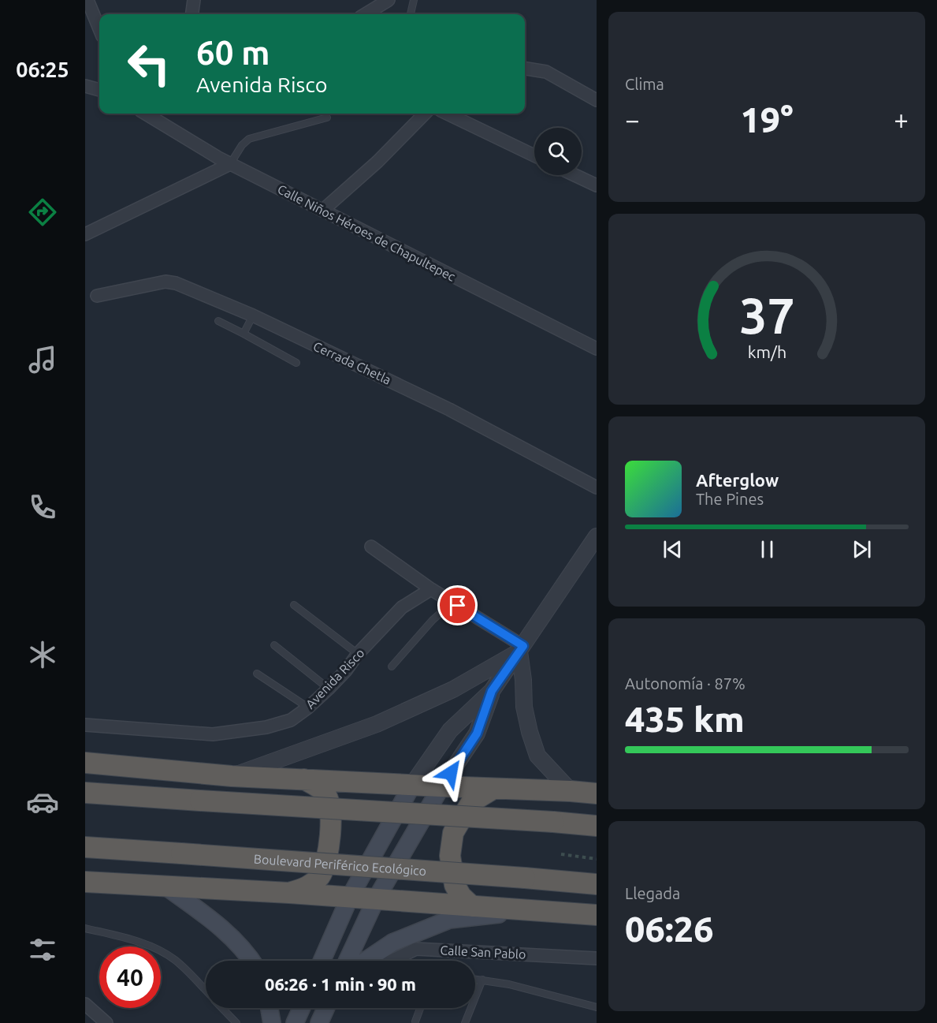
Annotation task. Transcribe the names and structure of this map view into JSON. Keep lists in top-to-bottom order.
{
  "streets": {
    "highway": ["Boulevard Periférico Ecológico"],
    "street": [
      "Calle Niños Héroes de Chapultepec",
      "Cerrada Chetla",
      "Avenida Risco",
      "Calle San Pablo"
    ]
  },
  "page": {
    "tabs": "06:25",
    "tile": [
      "Clima",
      ["Autonomía · 87%", "435 km"],
      ["Llegada", "06:26"]
    ],
    "turn": ["60 m", "Avenida Risco"],
    "heat": ["−", "19°", "+"],
    "song": ["Afterglow", "The Pines"],
    "limit": "40",
    "trip": "06:26 · 1 min · 90 m",
    "gauge": ["37", "km/h"]
  }
}
